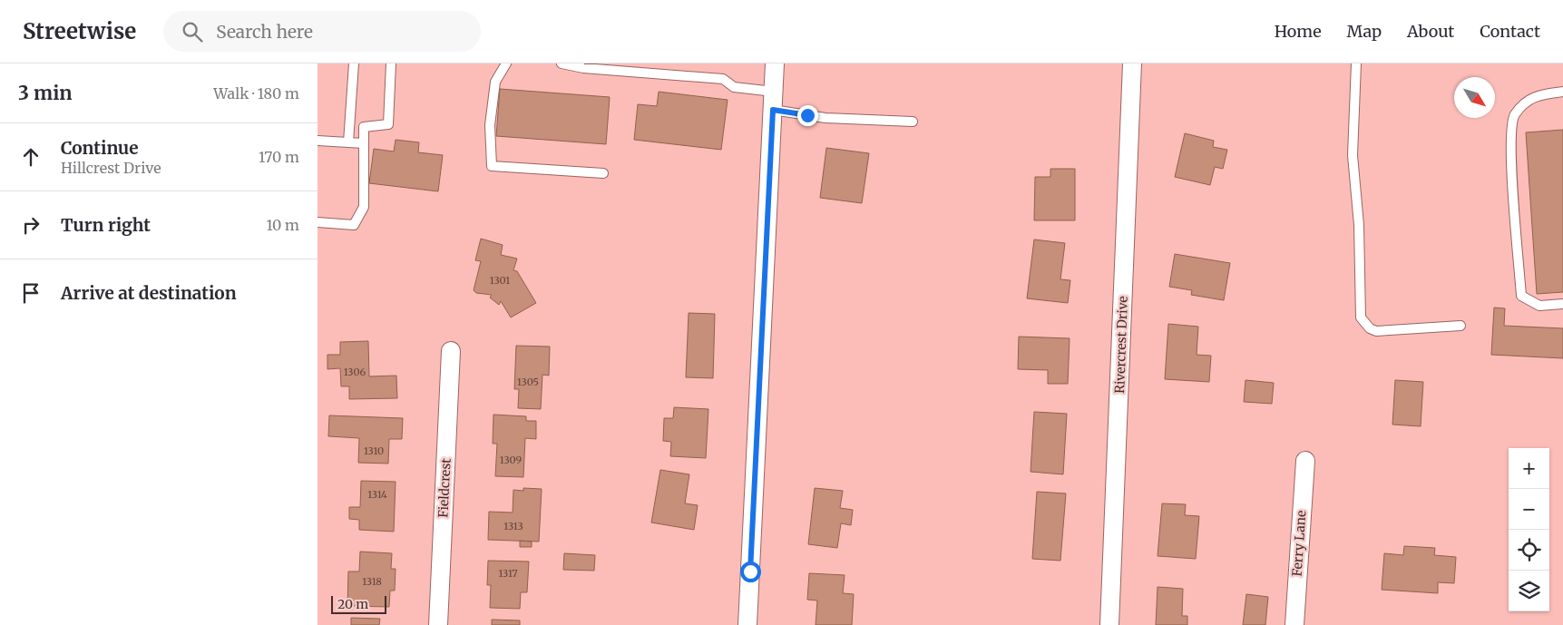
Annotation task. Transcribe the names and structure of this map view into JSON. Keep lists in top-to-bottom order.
{
  "streets": {
    "street": ["Rivercrest Drive", "Fieldcrest", "Ferry Lane"]
  },
  "house_numbers": [
    "1301",
    "1306",
    "1305",
    "1310",
    "1309",
    "1314",
    "1313",
    "1317",
    "1318"
  ],
  "scale_bar": "20 m",
  "north": "bottom right",
  "page": {
    "header": "Streetwise",
    "search": "Search here",
    "nav": [
      "Home",
      "Map",
      "About",
      "Contact"
    ],
    "heading": ["3 min", "Walk · 180 m"],
    "list": [
      ["Continue", "Hillcrest Drive", "170 m"],
      ["Turn right", "10 m"],
      "Arrive at destination"
    ],
    "map_buttons": ["+", "−"],
    "scale": "20 m"
  }
}
